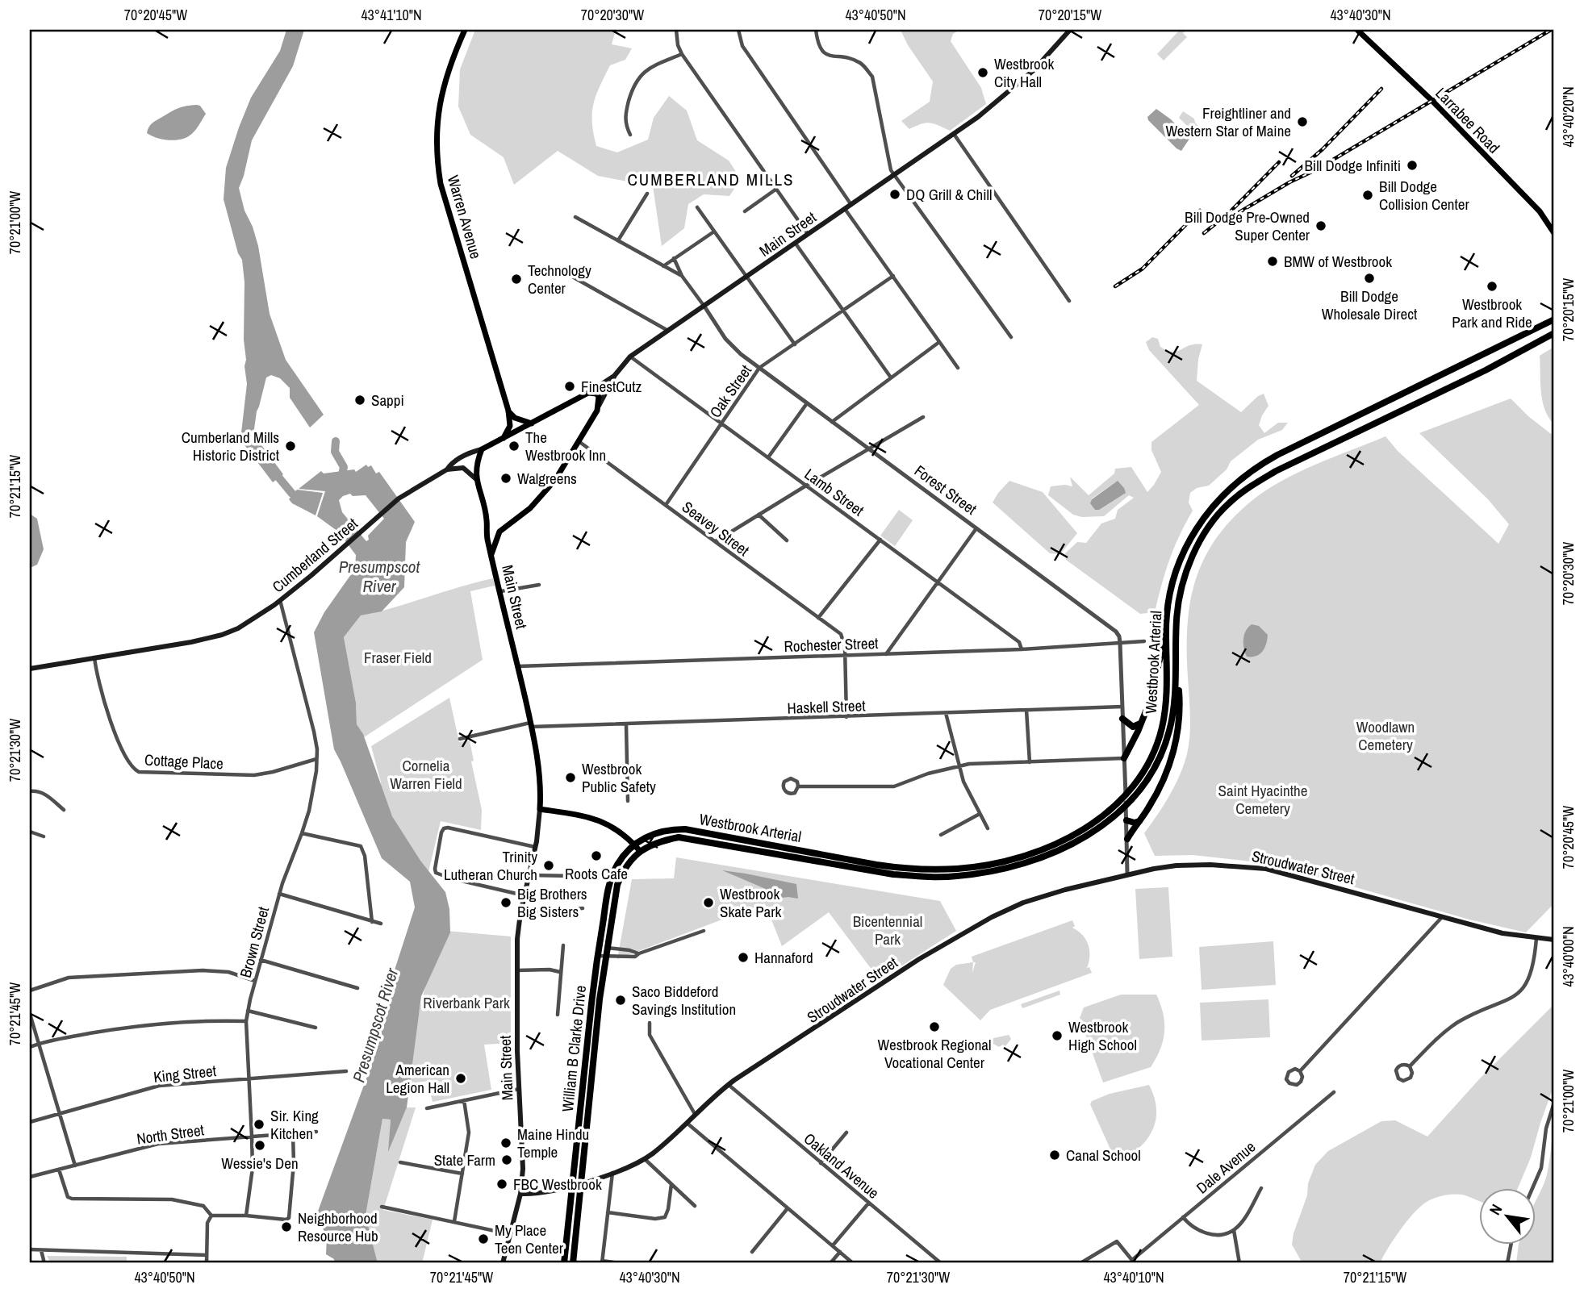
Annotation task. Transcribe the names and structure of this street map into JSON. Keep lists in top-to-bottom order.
{
  "streets": {
    "highway": ["Westbrook Arterial", "William B Clarke Drive"],
    "main road": [
      "Larrabee Road",
      "Warren Avenue",
      "Main Street",
      "Cumberland Street",
      "Stroudwater Street"
    ],
    "street": [
      "Oak Street",
      "Forest Street",
      "Lamb Street",
      "Seavey Street",
      "Rochester Street",
      "Haskell Street",
      "Cottage Place",
      "Brown Street",
      "King Street",
      "North Street",
      "Oakland Avenue",
      "Dale Avenue"
    ]
  },
  "crossings": [
    ["Warren Avenue", "Cumberland Street"],
    ["Main Street", "Forest Street"],
    ["Main Street", "Lamb Street"],
    ["Main Street", "Seavey Street"],
    ["Main Street", "Cumberland Street"],
    ["Main Street", "Rochester Street"],
    ["Main Street", "Haskell Street"],
    ["Main Street", "Stroudwater Street"],
    ["Oak Street", "Forest Street"],
    ["Oak Street", "Lamb Street"],
    ["Oak Street", "Seavey Street"],
    ["Forest Street", "Rochester Street"],
    ["Lamb Street", "Rochester Street"],
    ["Seavey Street", "Rochester Street"],
    ["Cumberland Street", "Cottage Place"],
    ["Cumberland Street", "Brown Street"],
    ["Westbrook Arterial", "William B Clarke Drive"],
    ["Cottage Place", "Brown Street"],
    ["Stroudwater Street", "William B Clarke Drive"],
    ["Stroudwater Street", "Oakland Avenue"],
    ["Brown Street", "King Street"],
    ["Brown Street", "North Street"]
  ],
  "districts": ["CUMBERLAND MILLS"],
  "water": ["Presumpscot River"],
  "parks": [
    "Fraser Field",
    "Woodlawn Cemetery",
    "Cornelia Warren Field",
    "Saint Hyacinthe Cemetery",
    "Bicentennial Park",
    "Riverbank Park"
  ],
  "places": [
    "Westbrook City Hall",
    "Freightliner and Western Star of Maine",
    "Bill Dodge Infiniti",
    "DQ Grill & Chill",
    "Bill Dodge Collision Center",
    "Bill Dodge Pre-Owned Super Center",
    "BMW of Westbrook",
    "Bill Dodge Wholesale Direct",
    "Technology Center",
    "Westbrook Park and Ride",
    "FinestCutz",
    "Sappi",
    "Cumberland Mills Historic District",
    "The Westbrook Inn",
    "Walgreens",
    "Westbrook Public Safety",
    "Roots Cafe",
    "Trinity Lutheran Church",
    "Big Brothers Big Sisters",
    "Westbrook Skate Park",
    "Hannaford",
    "Saco Biddeford Savings Institution",
    "Westbrook Regional Vocational Center",
    "Westbrook High School",
    "American Legion Hall",
    "Sir. King Kitchen",
    "Maine Hindu Temple",
    "Wessie's Den",
    "Canal School",
    "State Farm",
    "FBC Westbrook",
    "Neighborhood Resource Hub",
    "My Place Teen Center"
  ],
  "north": "top left",
  "coordinates": [
    "70°20'45\"W",
    "43°41'10\"N",
    "70°20'30\"W",
    "43°40'50\"N",
    "70°20'15\"W",
    "43°40'30\"N",
    "43°40'20\"N",
    "70°21'00\"W",
    "70°21'15\"W",
    "70°21'30\"W",
    "43°40'00\"N",
    "70°21'45\"W",
    "43°40'10\"N"
  ]
}
